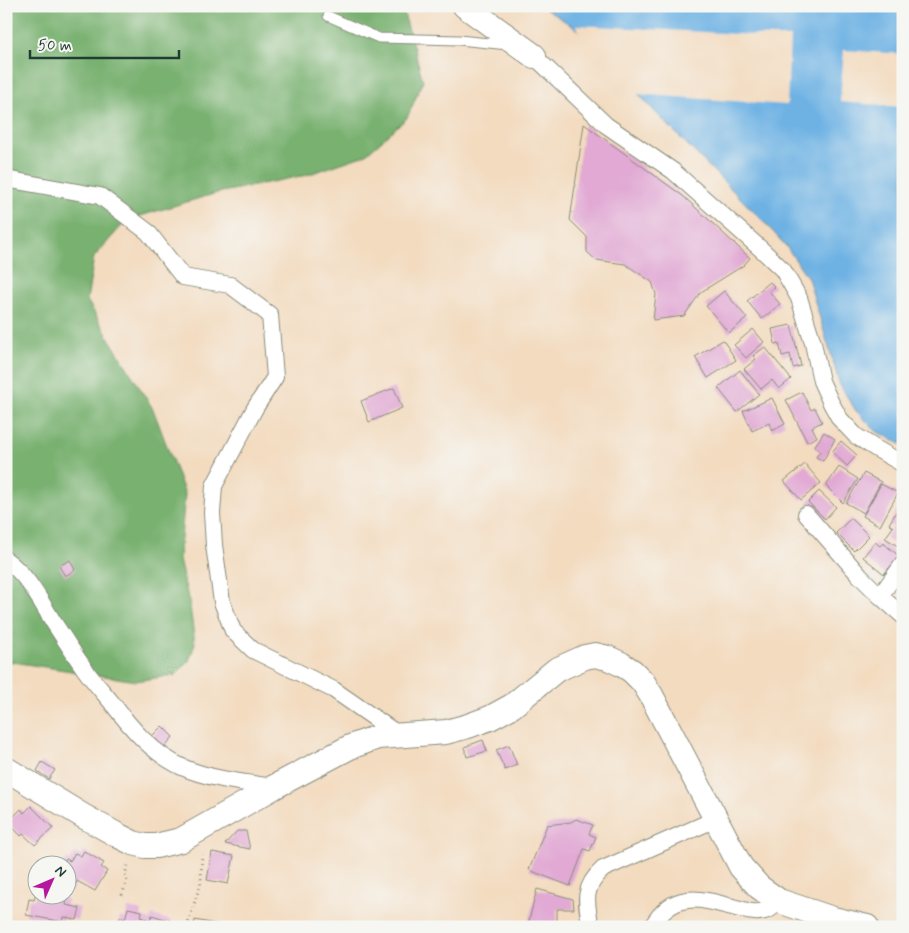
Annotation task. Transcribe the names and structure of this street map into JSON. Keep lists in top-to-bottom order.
{
  "scale_bar": "50 m",
  "north": "top right"
}
